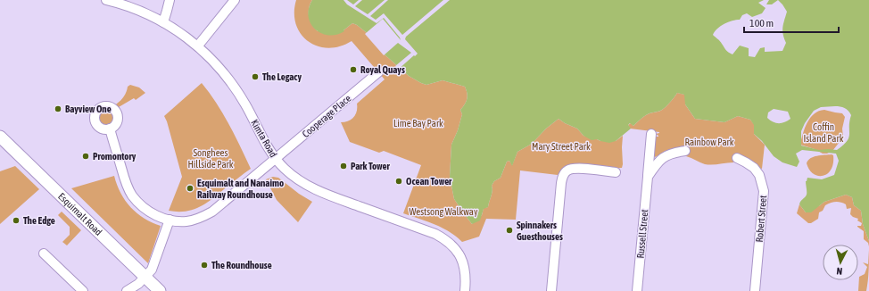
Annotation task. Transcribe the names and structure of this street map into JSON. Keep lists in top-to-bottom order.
{
  "streets": {
    "main road": ["Esquimalt Road"],
    "street": [
      "Cooperage Place",
      "Kimta Road",
      "Robert Street",
      "Russell Street"
    ]
  },
  "crossings": [
    ["Cooperage Place", "Kimta Road"]
  ],
  "parks": [
    "Lime Bay Park",
    "Coffin Island Park",
    "Rainbow Park",
    "Mary Street Park",
    "Songhees Hillside Park",
    "Westsong Walkway"
  ],
  "places": [
    "Royal Quays",
    "The Legacy",
    "Bayview One",
    "Promontory",
    "Park Tower",
    "Ocean Tower",
    "Esquimalt and Nanaimo Railway Roundhouse",
    "The Edge",
    "Spinnakers Guesthouses",
    "The Roundhouse"
  ],
  "scale_bar": "100 m",
  "north": "bottom"
}
